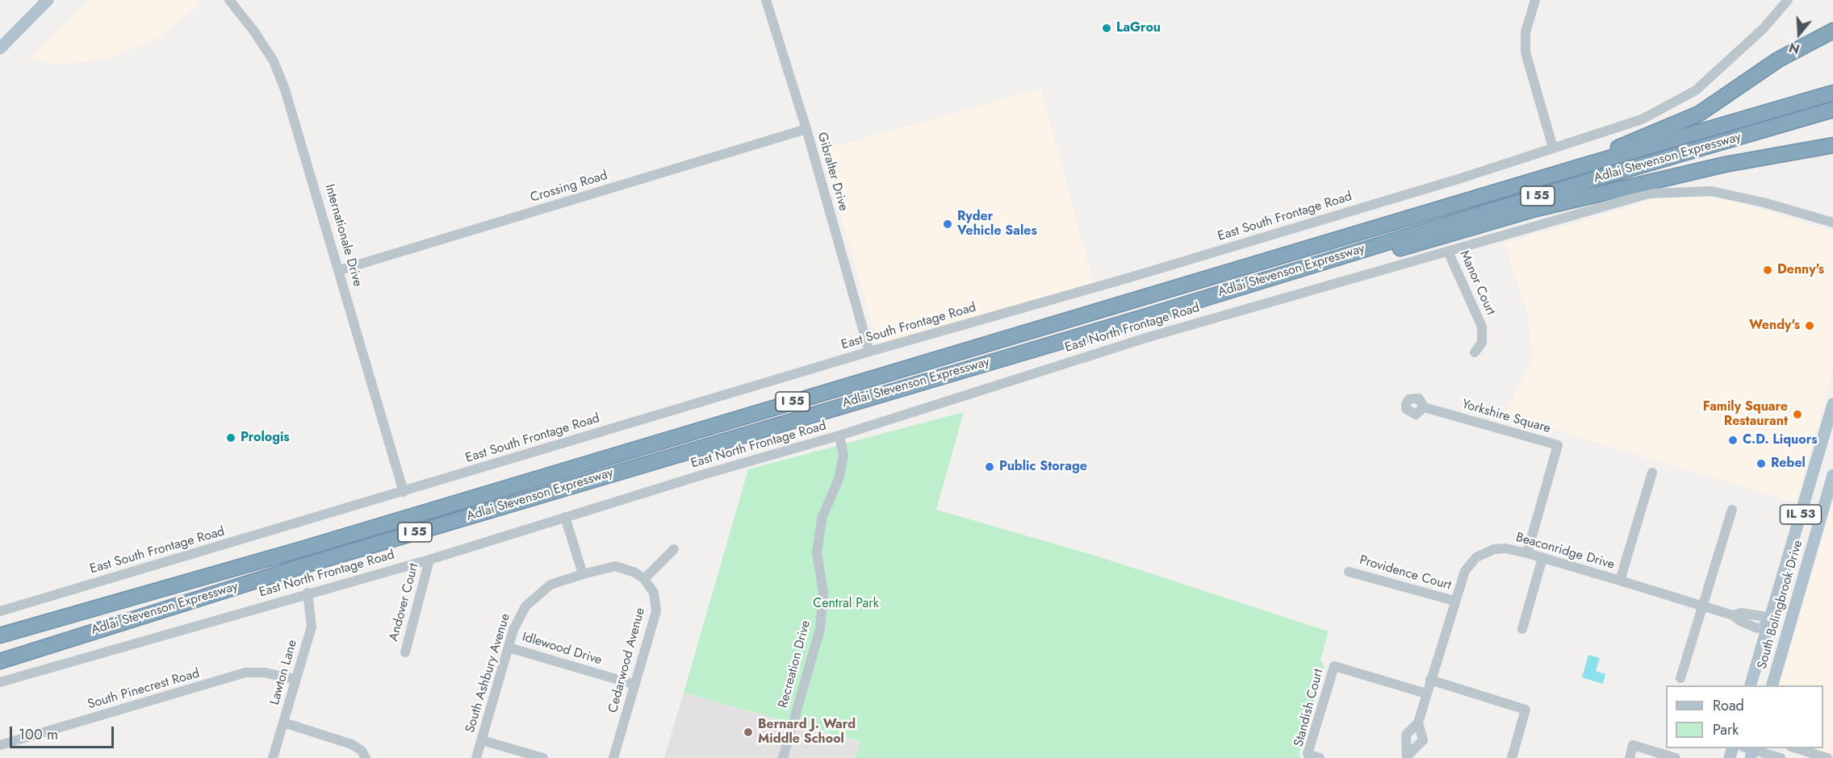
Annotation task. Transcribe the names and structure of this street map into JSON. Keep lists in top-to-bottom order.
{
  "streets": {
    "highway": ["Adlai Stevenson Expressway", "I 55"],
    "main road": ["IL 53", "South Bolingbrook Drive"],
    "street": [
      "Gibralter Drive",
      "Crossing Road",
      "East South Frontage Road",
      "Internationale Drive",
      "Manor Court",
      "East North Frontage Road",
      "Yorkshire Square",
      "Beaconridge Drive",
      "Providence Court",
      "Andover Court",
      "Idlewood Drive",
      "Cedarwood Avenue",
      "Recreation Drive",
      "Lawton Lane",
      "South Ashbury Avenue",
      "South Pinecrest Road",
      "Standish Court"
    ]
  },
  "crossings": [
    ["Gibralter Drive", "Crossing Road"],
    ["Gibralter Drive", "East South Frontage Road"],
    ["Crossing Road", "Internationale Drive"],
    ["East South Frontage Road", "Internationale Drive"],
    ["Manor Court", "East North Frontage Road"],
    ["East North Frontage Road", "Andover Court"],
    ["East North Frontage Road", "Recreation Drive"],
    ["East North Frontage Road", "Lawton Lane"],
    ["Yorkshire Square", "Beaconridge Drive"],
    ["Beaconridge Drive", "Providence Court"],
    ["Beaconridge Drive", "South Bolingbrook Drive"],
    ["Beaconridge Drive", "Standish Court"],
    ["Idlewood Drive", "Cedarwood Avenue"],
    ["Idlewood Drive", "South Ashbury Avenue"],
    ["Lawton Lane", "South Pinecrest Road"]
  ],
  "parks": ["Central Park"],
  "places": [
    "LaGrou",
    "Ryder Vehicle Sales",
    "Denny's",
    "Wendy's",
    "Family Square Restaurant",
    "Prologis",
    "C.D. Liquors",
    "Rebel",
    "Public Storage",
    "Bernard J. Ward Middle School"
  ],
  "legend": ["Road", "Park"],
  "scale_bar": "100 m",
  "north": "bottom"
}
